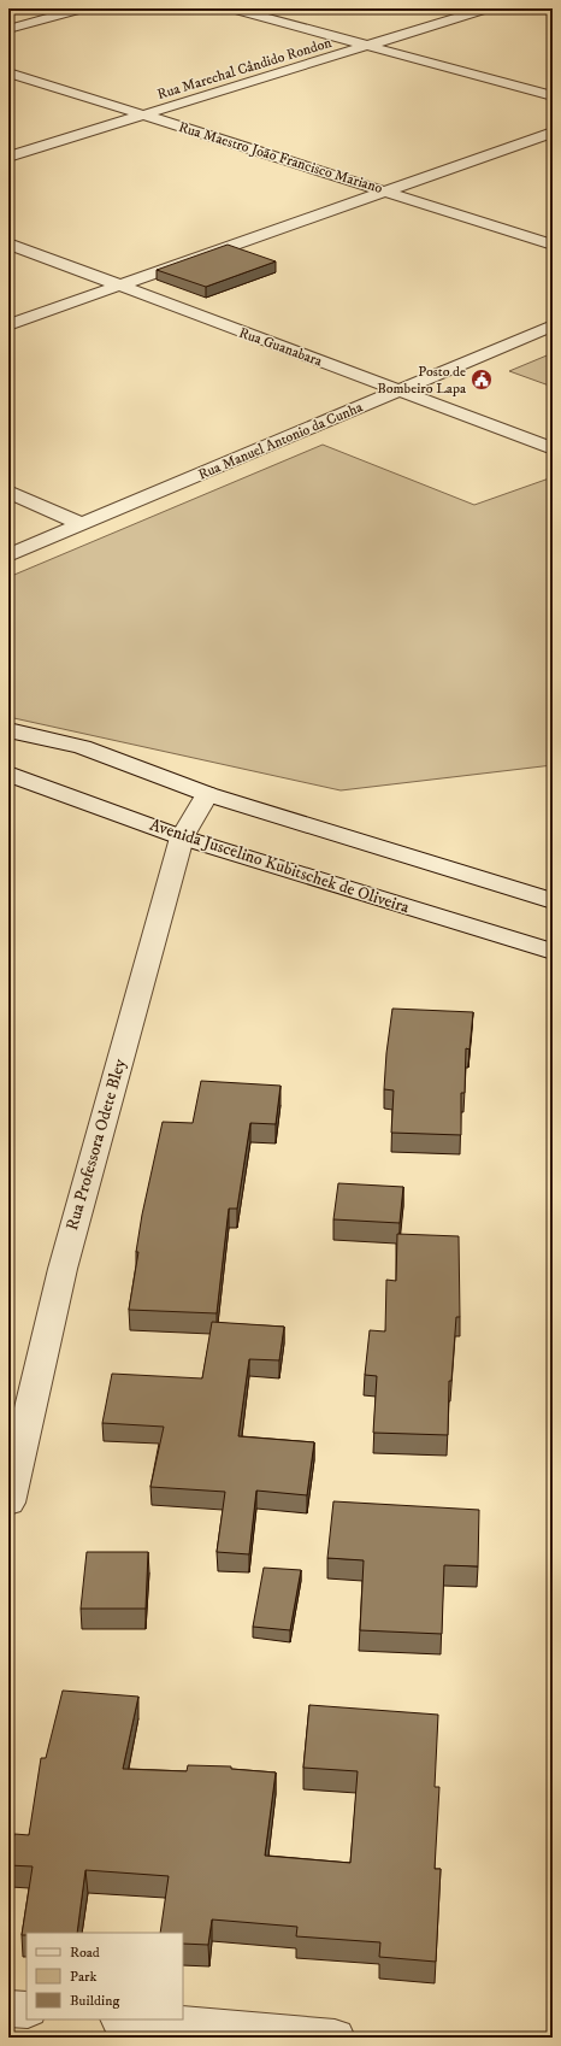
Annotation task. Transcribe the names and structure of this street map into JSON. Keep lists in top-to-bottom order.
{
  "streets": {
    "street": [
      "Rua Marechal Cândido Rondon",
      "Rua Maestro João Francisco Mariano",
      "Rua Guanabara",
      "Rua Manuel Antonio da Cunha",
      "Avenida Juscelino Kubitschek de Oliveira",
      "Rua Professora Odete Bley"
    ]
  },
  "crossings": [
    ["Rua Marechal Cândido Rondon", "Rua Maestro João Francisco Mariano"],
    ["Rua Guanabara", "Rua Manuel Antonio da Cunha"],
    ["Avenida Juscelino Kubitschek de Oliveira", "Rua Professora Odete Bley"]
  ],
  "places": {
    "public building": ["Posto de Bombeiro Lapa"]
  },
  "legend": ["Road", "Park", "Building"]
}
